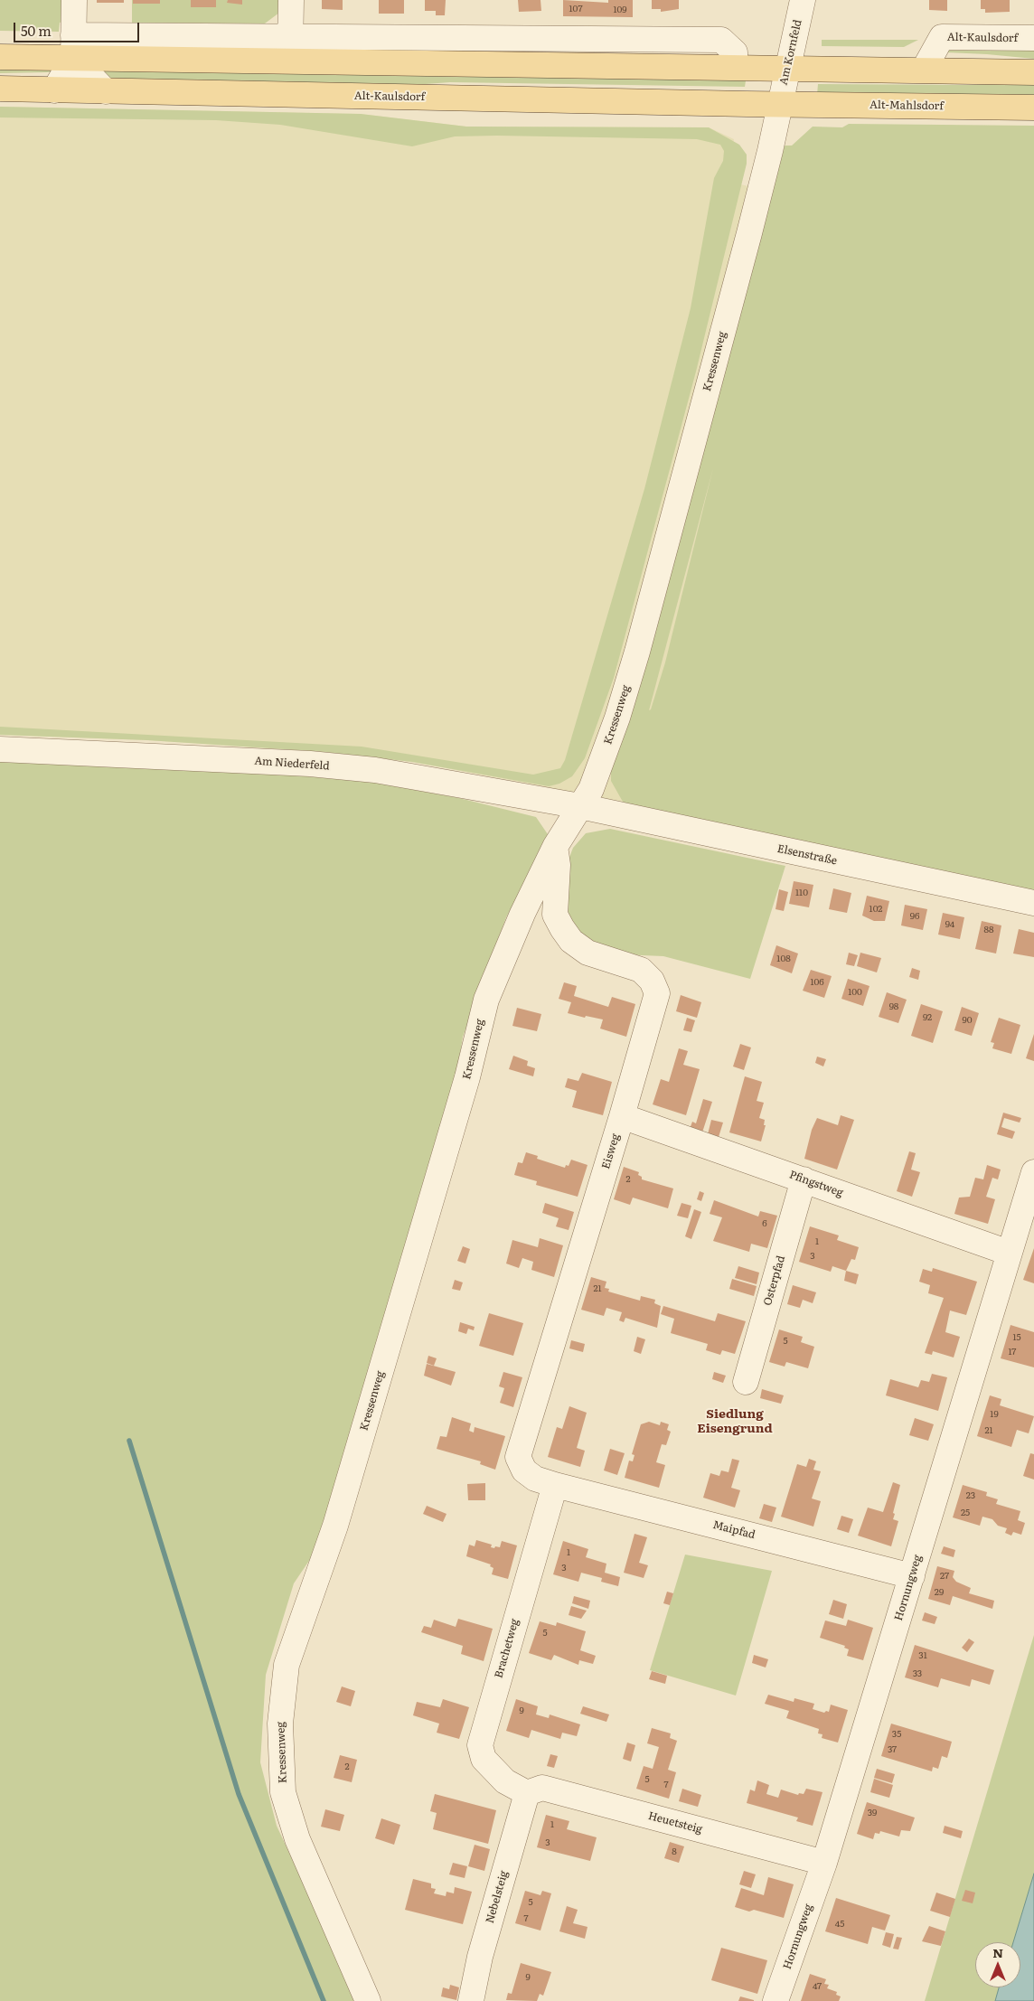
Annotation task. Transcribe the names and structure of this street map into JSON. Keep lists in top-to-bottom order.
{
  "streets": {
    "main road": ["Alt-Kaulsdorf", "Alt-Mahlsdorf"],
    "street": [
      "Am Kornfeld",
      "Kressenweg",
      "Am Niederfeld",
      "Elsenstraße",
      "Eisweg",
      "Pfingstweg",
      "Osterpfad",
      "Maipfad",
      "Hornungweg",
      "Brachetweg",
      "Heuetsteig",
      "Nebelsteig"
    ]
  },
  "crossings": [
    ["Alt-Kaulsdorf", "Am Kornfeld"],
    ["Alt-Kaulsdorf", "Alt-Mahlsdorf"],
    ["Alt-Kaulsdorf", "Kressenweg"],
    ["Am Kornfeld", "Alt-Mahlsdorf"],
    ["Am Kornfeld", "Kressenweg"],
    ["Alt-Mahlsdorf", "Kressenweg"],
    ["Kressenweg", "Am Niederfeld"],
    ["Kressenweg", "Elsenstraße"],
    ["Am Niederfeld", "Elsenstraße"],
    ["Eisweg", "Pfingstweg"],
    ["Eisweg", "Maipfad"],
    ["Eisweg", "Brachetweg"],
    ["Pfingstweg", "Osterpfad"],
    ["Pfingstweg", "Hornungweg"],
    ["Maipfad", "Hornungweg"],
    ["Maipfad", "Brachetweg"],
    ["Hornungweg", "Heuetsteig"],
    ["Brachetweg", "Heuetsteig"],
    ["Brachetweg", "Nebelsteig"],
    ["Heuetsteig", "Nebelsteig"]
  ],
  "districts": ["Siedlung Eisengrund"],
  "house_numbers": [
    "107",
    "109",
    "110",
    "102",
    "96",
    "94",
    "88",
    "108",
    "106",
    "100",
    "98",
    "92",
    "90",
    "2",
    "6",
    "1",
    "3",
    "21",
    "15",
    "5",
    "17",
    "19",
    "21",
    "23",
    "25",
    "1",
    "3",
    "27",
    "29",
    "5",
    "31",
    "33",
    "9",
    "35",
    "37",
    "2",
    "5",
    "7",
    "39",
    "1",
    "3",
    "8",
    "5",
    "7",
    "45",
    "9",
    "47"
  ],
  "scale_bar": "50 m",
  "north": "top"
}
